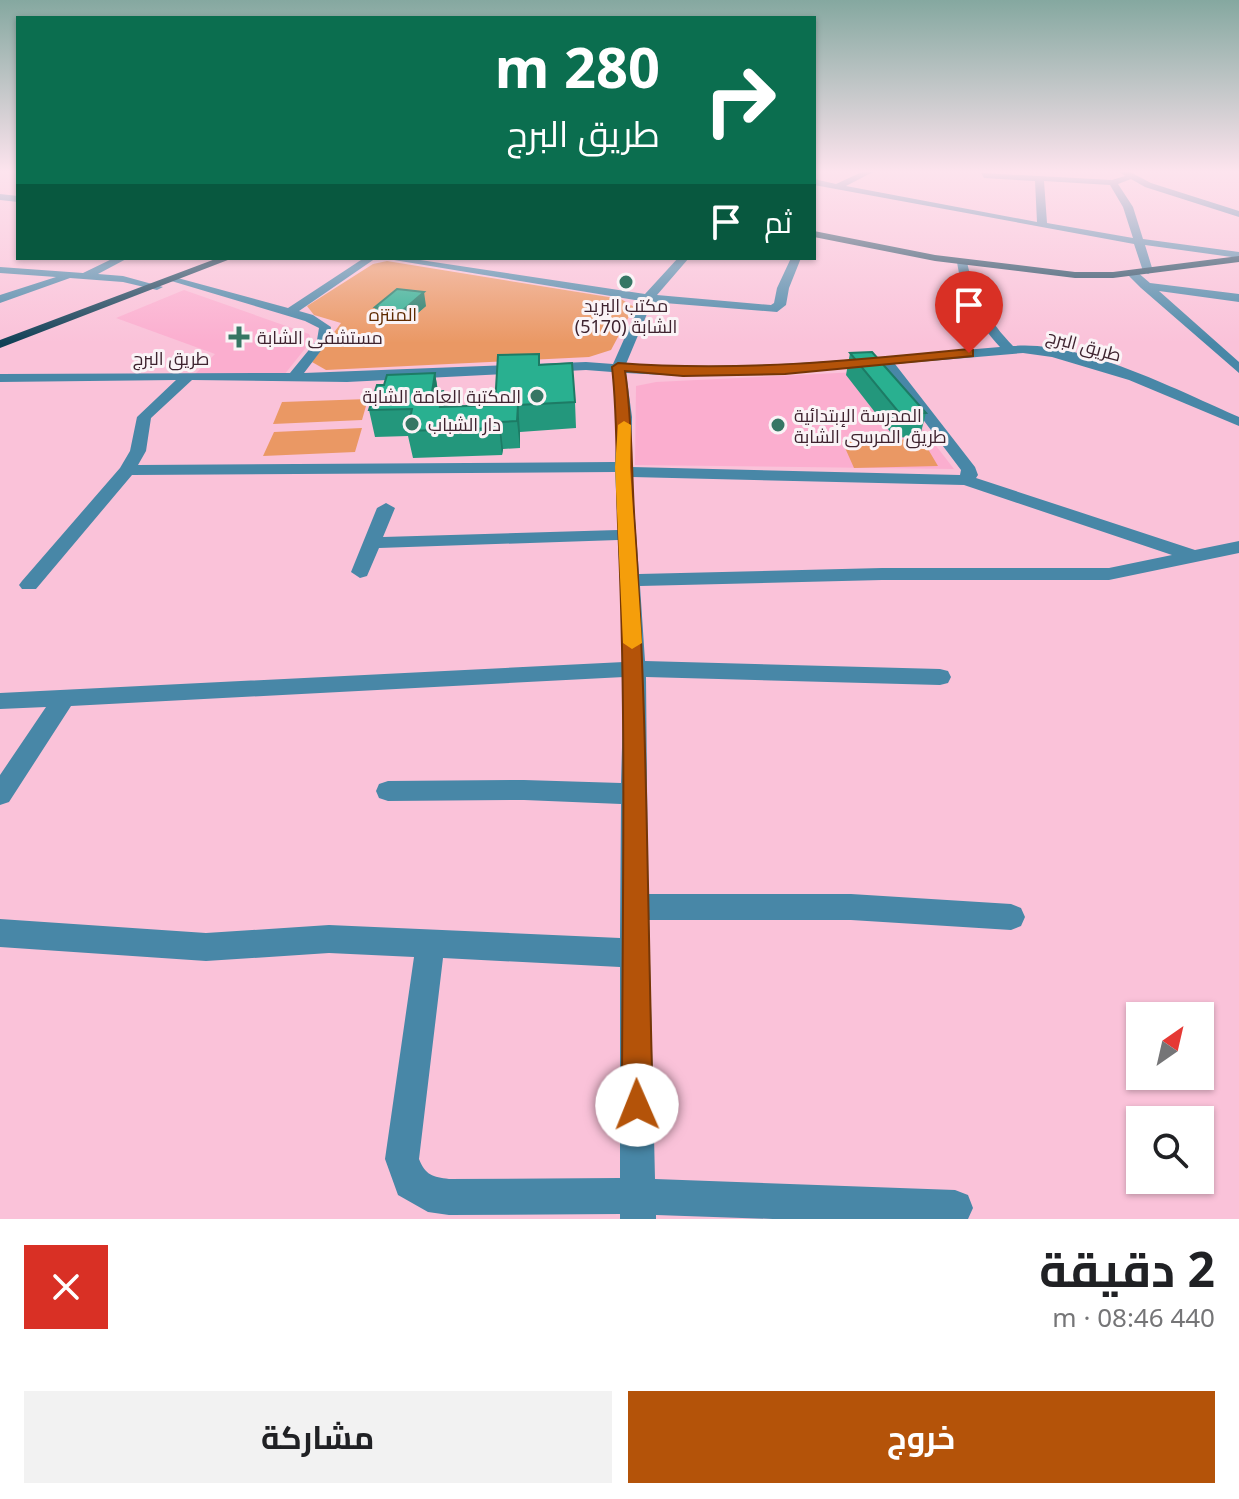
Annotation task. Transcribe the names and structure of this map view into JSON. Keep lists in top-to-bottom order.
{
  "streets": {
    "street": ["طريق البرج"]
  },
  "parks": ["المنتزه"],
  "places": {
    "other": [
      "مكتب البريد الشابة (5170)",
      "المكتبة العامة الشابة",
      "دار الشباب",
      "المدرسة الإبتدائية طريق المرسى الشابة"
    ],
    "health": ["مستشفى الشابة"]
  },
  "north": "top right",
  "page": {
    "turn": ["280 m", "طريق البرج"],
    "then": "ثم",
    "heading": ["2 دقيقة", "440 m · 08:46"],
    "buttons": ["خروج", "مشاركة"]
  }
}
